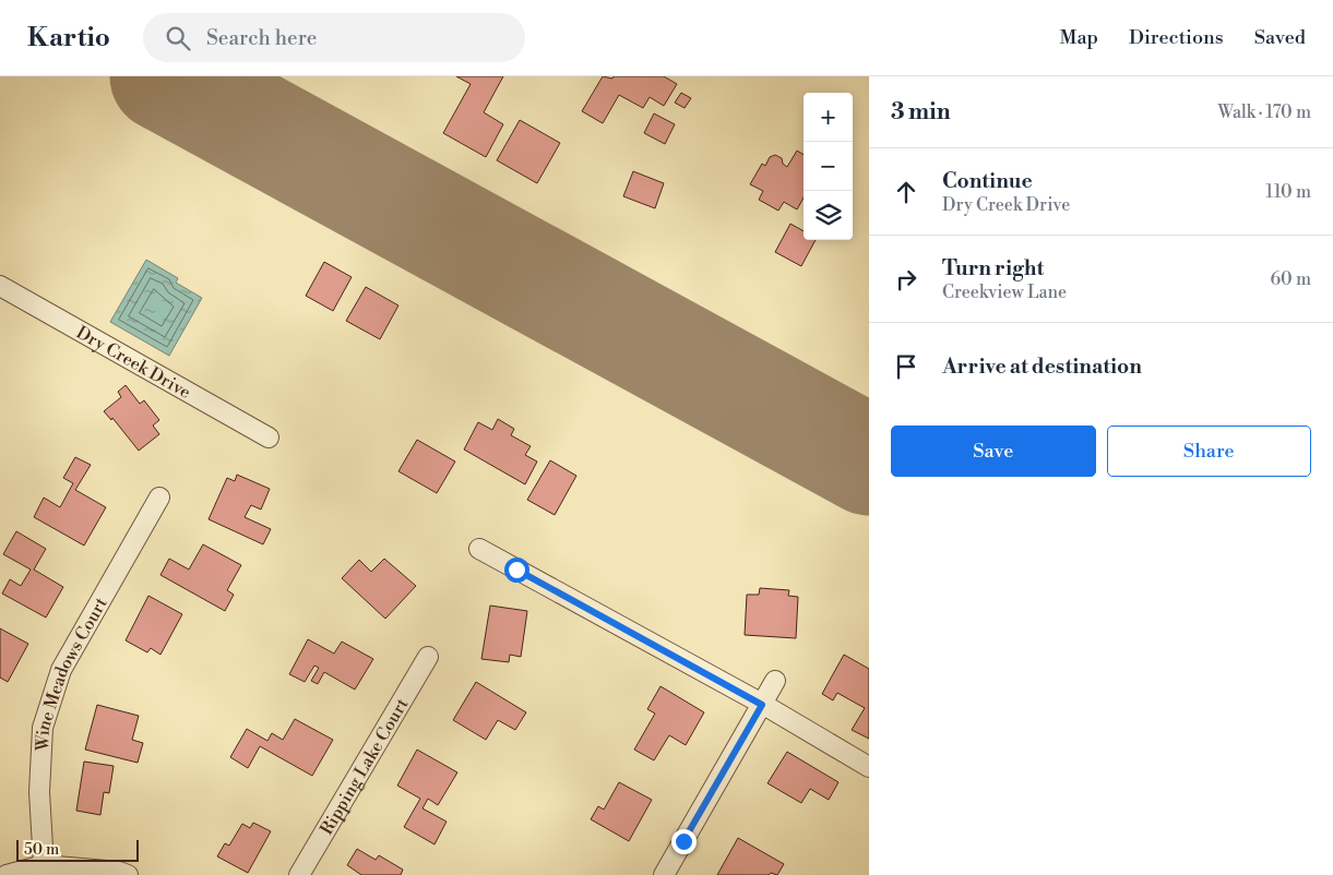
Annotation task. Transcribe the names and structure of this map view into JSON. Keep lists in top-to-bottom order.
{
  "streets": {
    "street": ["Dry Creek Drive", "Wine Meadows Court", "Ripping Lake Court"]
  },
  "scale_bar": "50 m",
  "page": {
    "header": "Kartio",
    "search": "Search here",
    "nav": ["Map", "Directions", "Saved"],
    "heading": ["3 min", "Walk · 170 m"],
    "map_buttons": ["+", "−"],
    "list": [
      ["Continue", "Dry Creek Drive", "110 m"],
      ["Turn right", "Creekview Lane", "60 m"],
      "Arrive at destination"
    ],
    "buttons": ["Save", "Share"],
    "scale": "50 m"
  }
}
